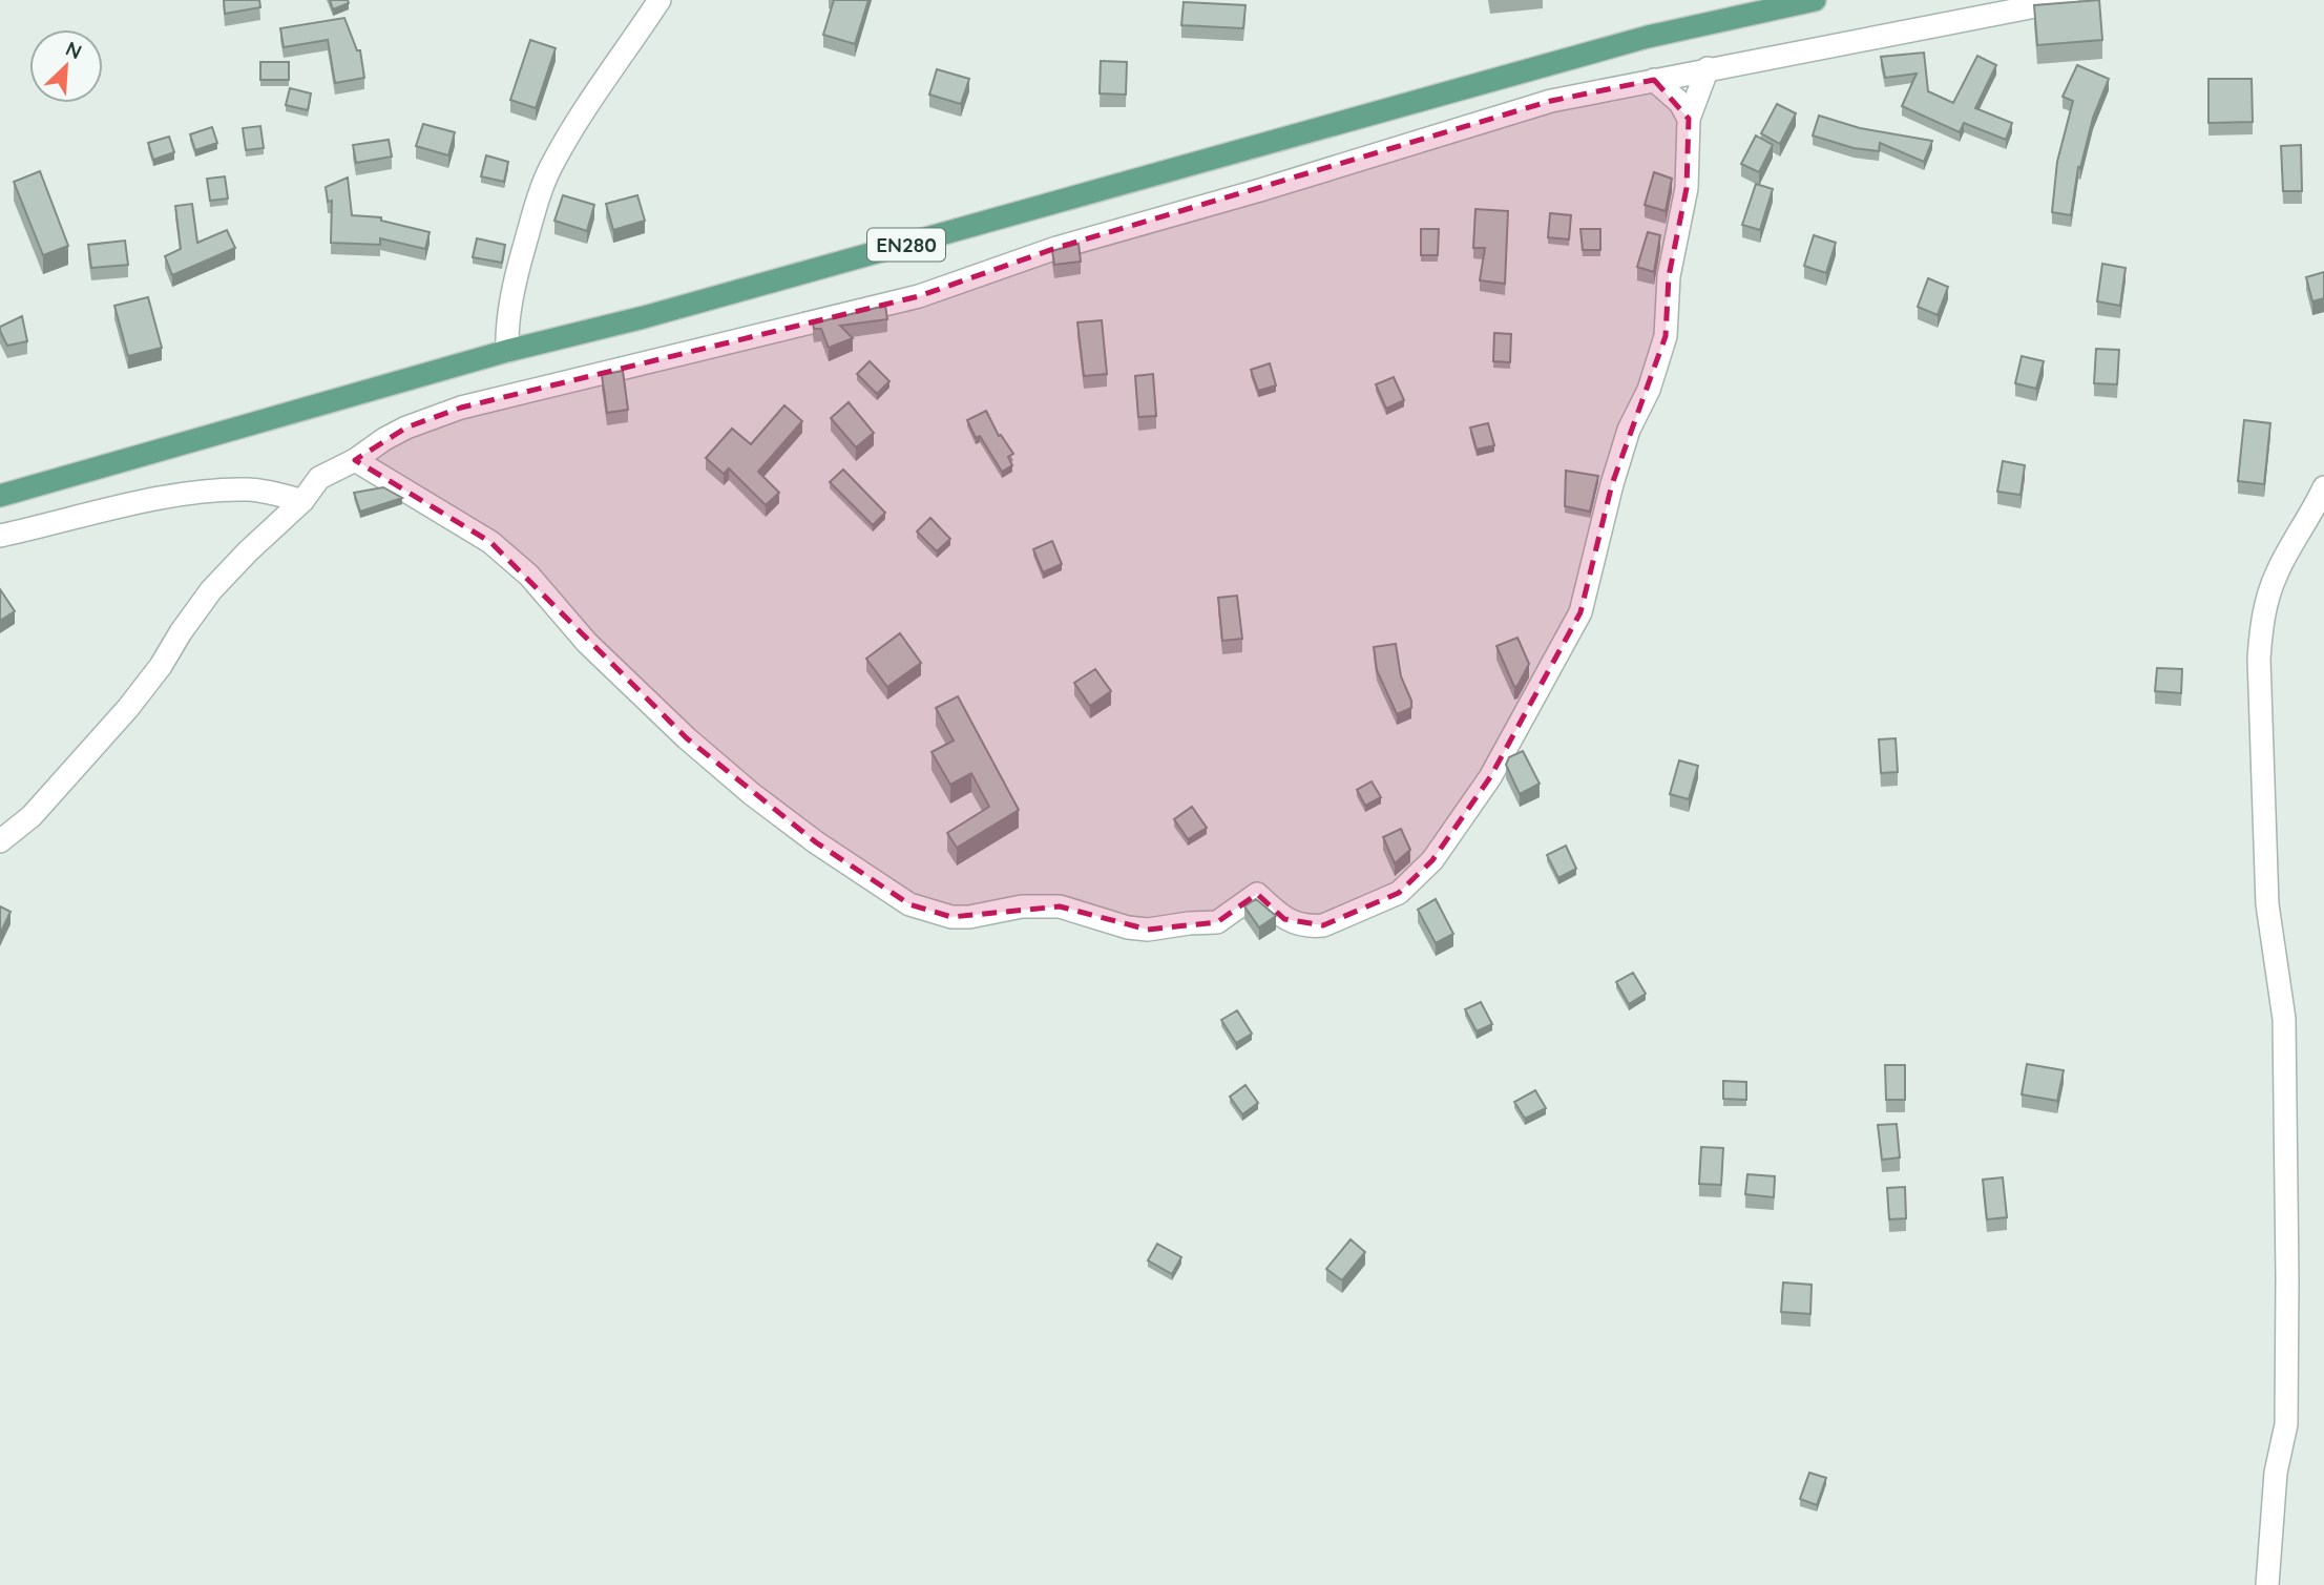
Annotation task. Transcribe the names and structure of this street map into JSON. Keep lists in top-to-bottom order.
{
  "streets": {
    "main road": ["EN280"]
  },
  "north": "top right"
}
